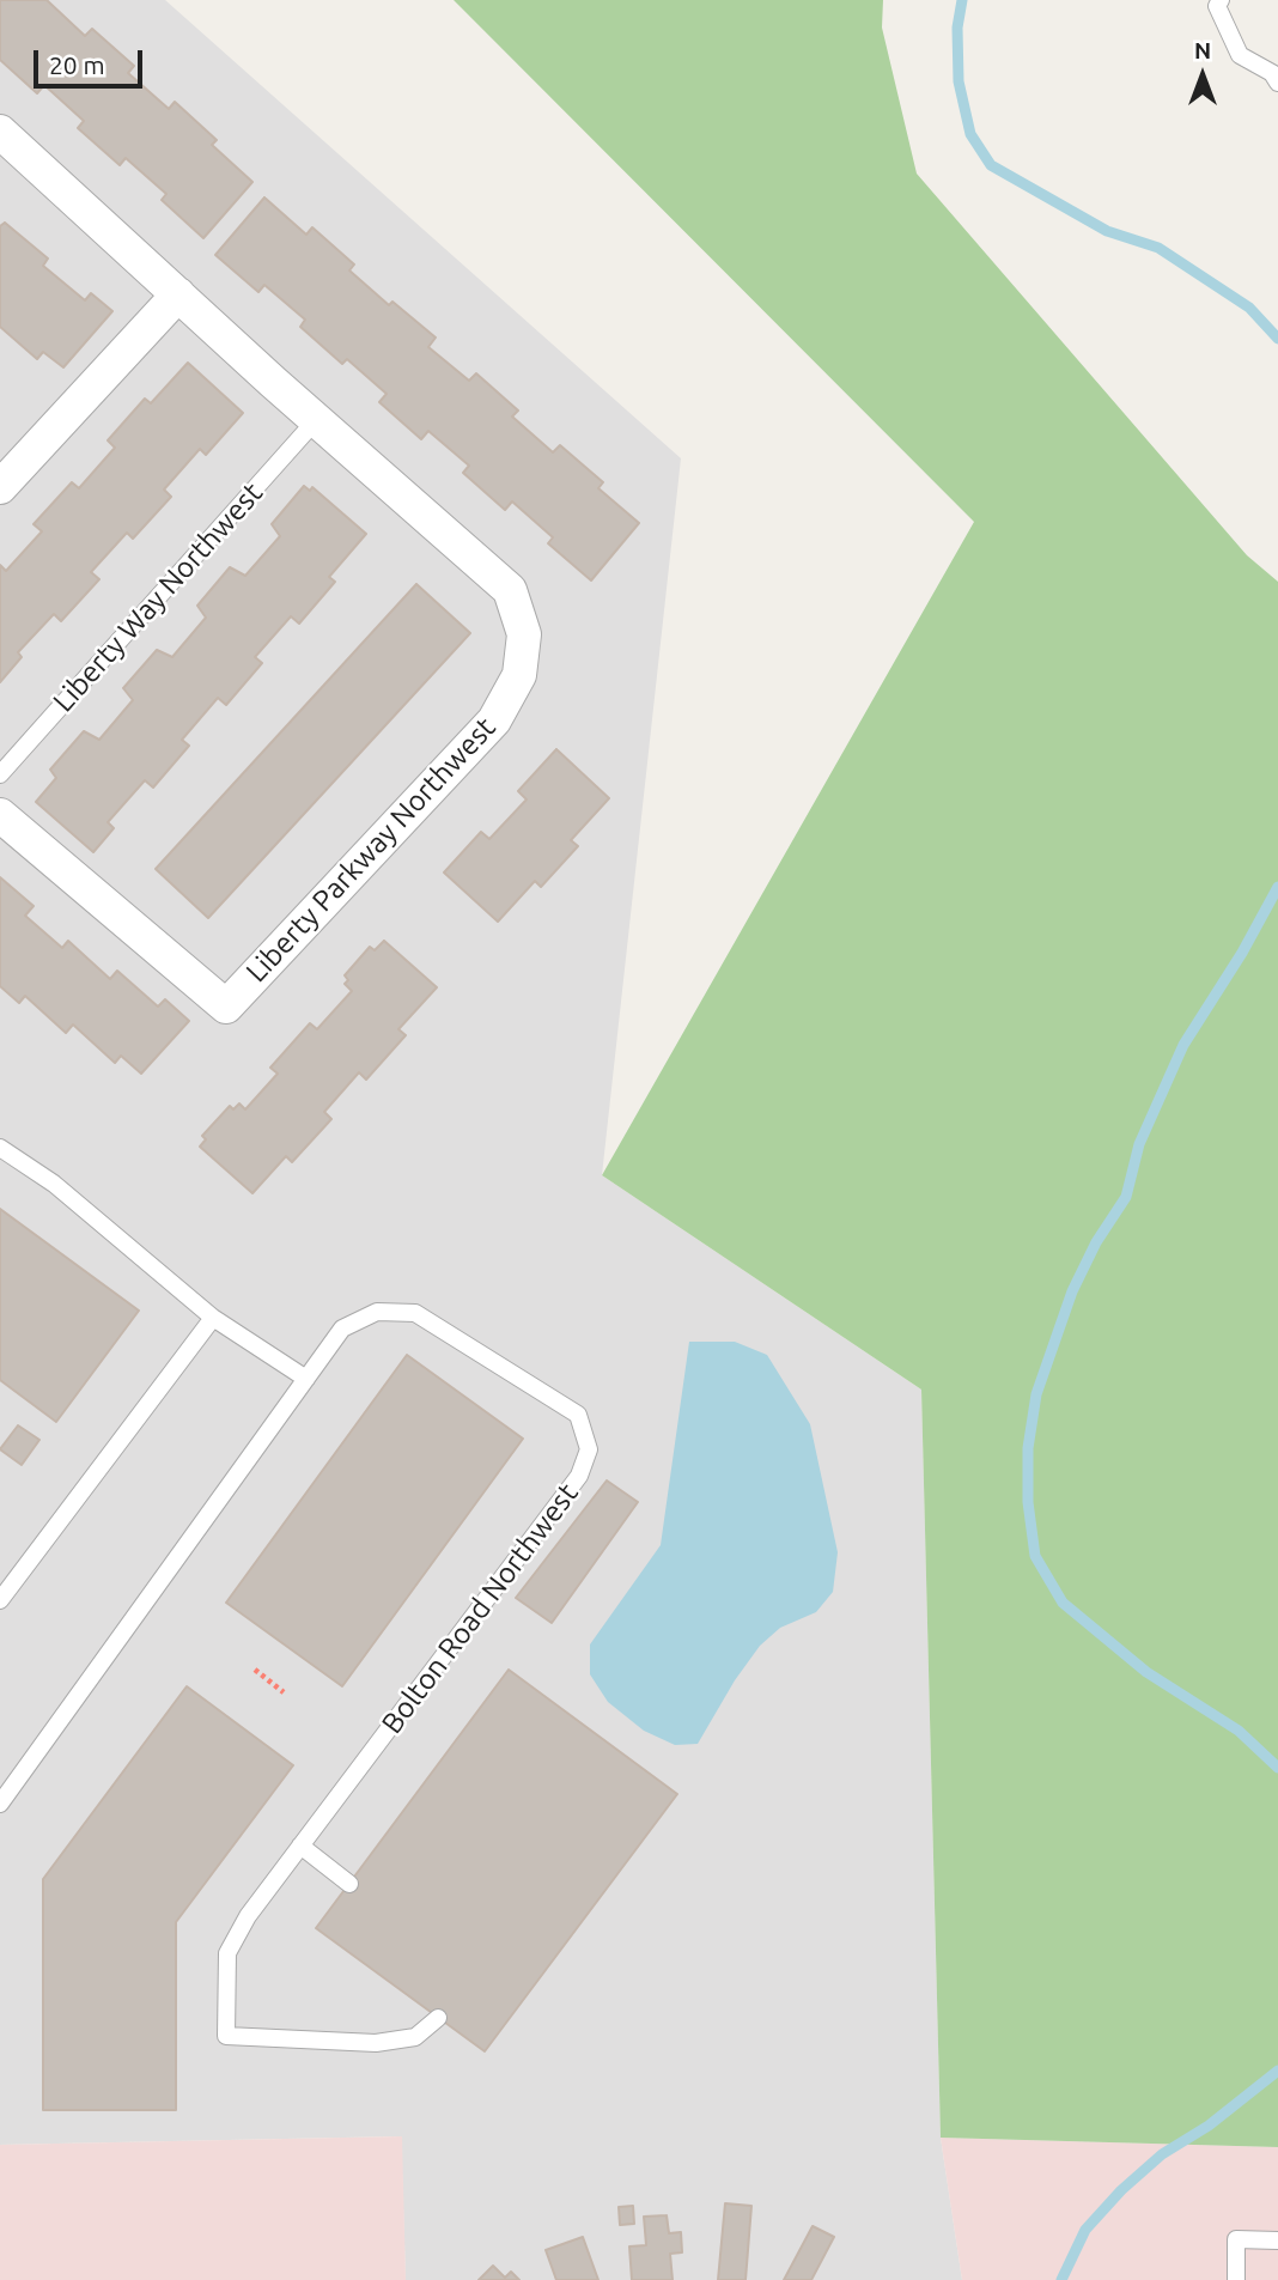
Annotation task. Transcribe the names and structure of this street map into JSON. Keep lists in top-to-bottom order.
{
  "streets": {
    "street": ["Liberty Parkway Northwest"],
    "lane": ["Liberty Way Northwest", "Bolton Road Northwest"]
  },
  "crossings": [
    ["Liberty Way Northwest", "Liberty Parkway Northwest"]
  ],
  "scale_bar": "20 m",
  "north": "top"
}
